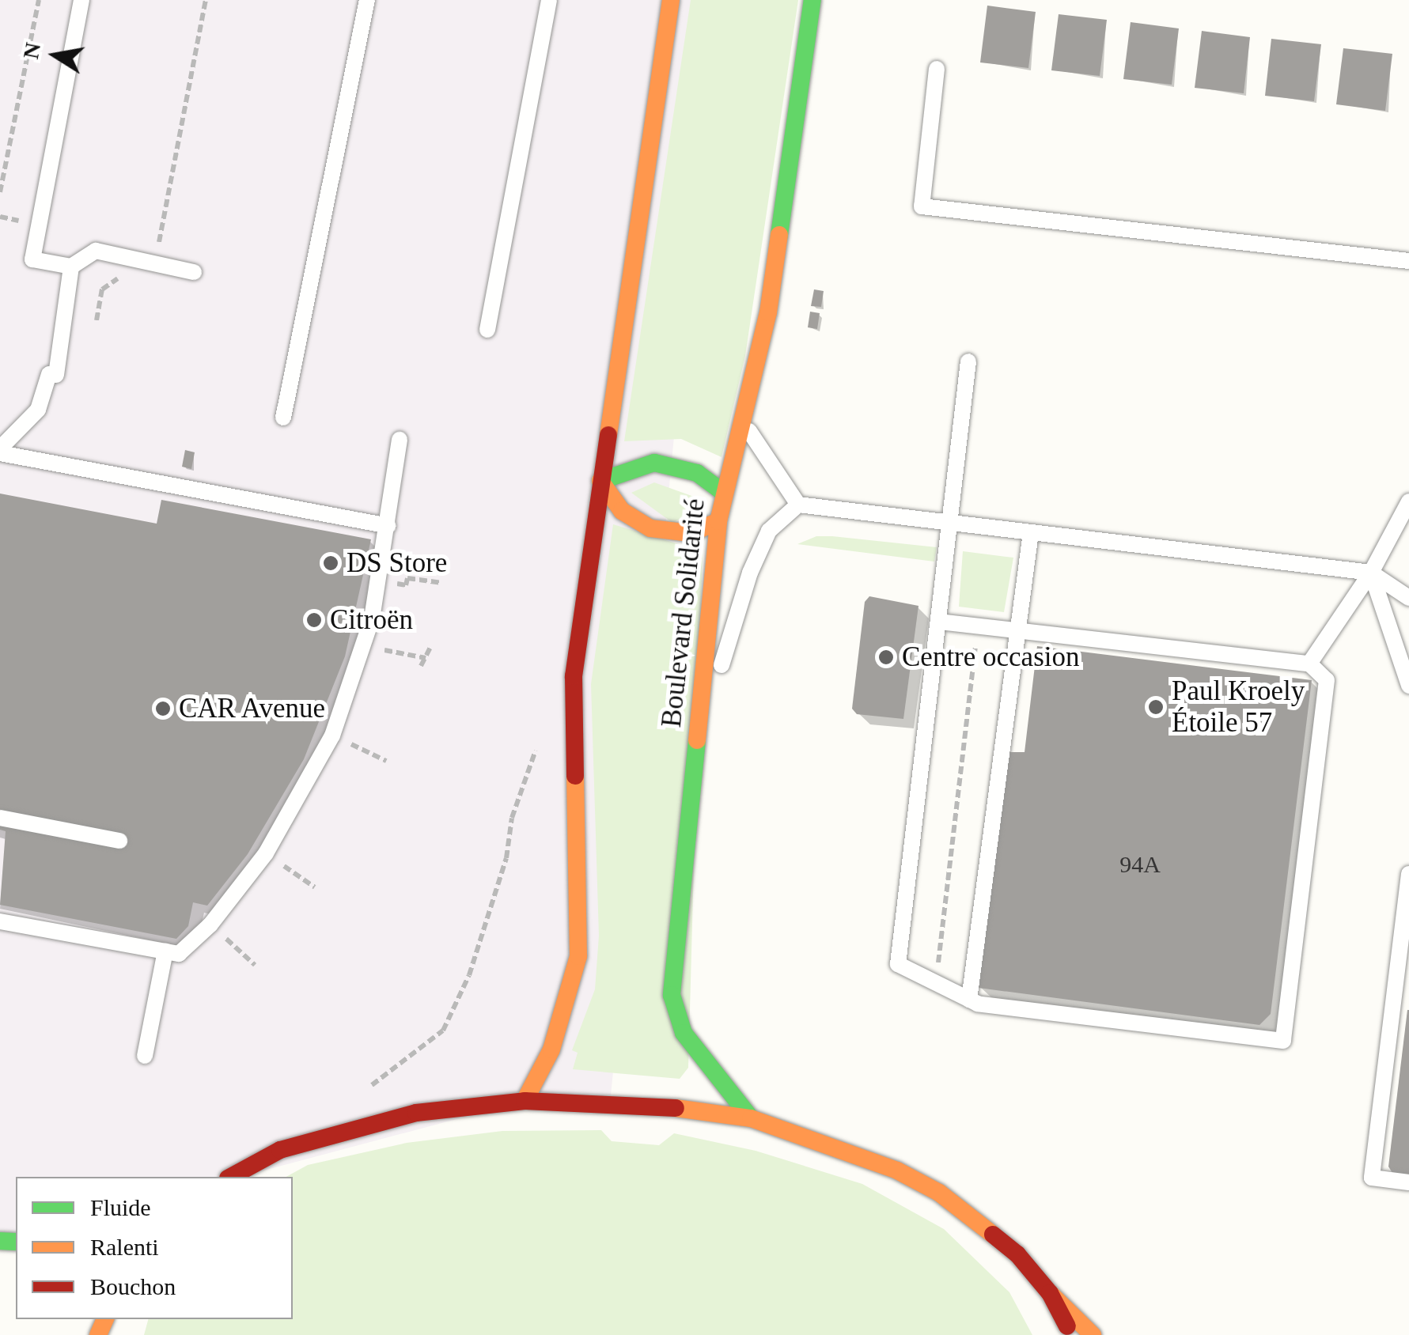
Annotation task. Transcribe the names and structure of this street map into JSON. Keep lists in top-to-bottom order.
{
  "streets": {
    "main road": ["Boulevard Solidarité"]
  },
  "places": [
    "DS Store",
    "Citroën",
    "Centre occasion",
    "Paul Kroely Étoile 57",
    "CAR Avenue"
  ],
  "house_numbers": ["94A"],
  "legend": ["Fluide", "Ralenti", "Bouchon"],
  "north": "left"
}
